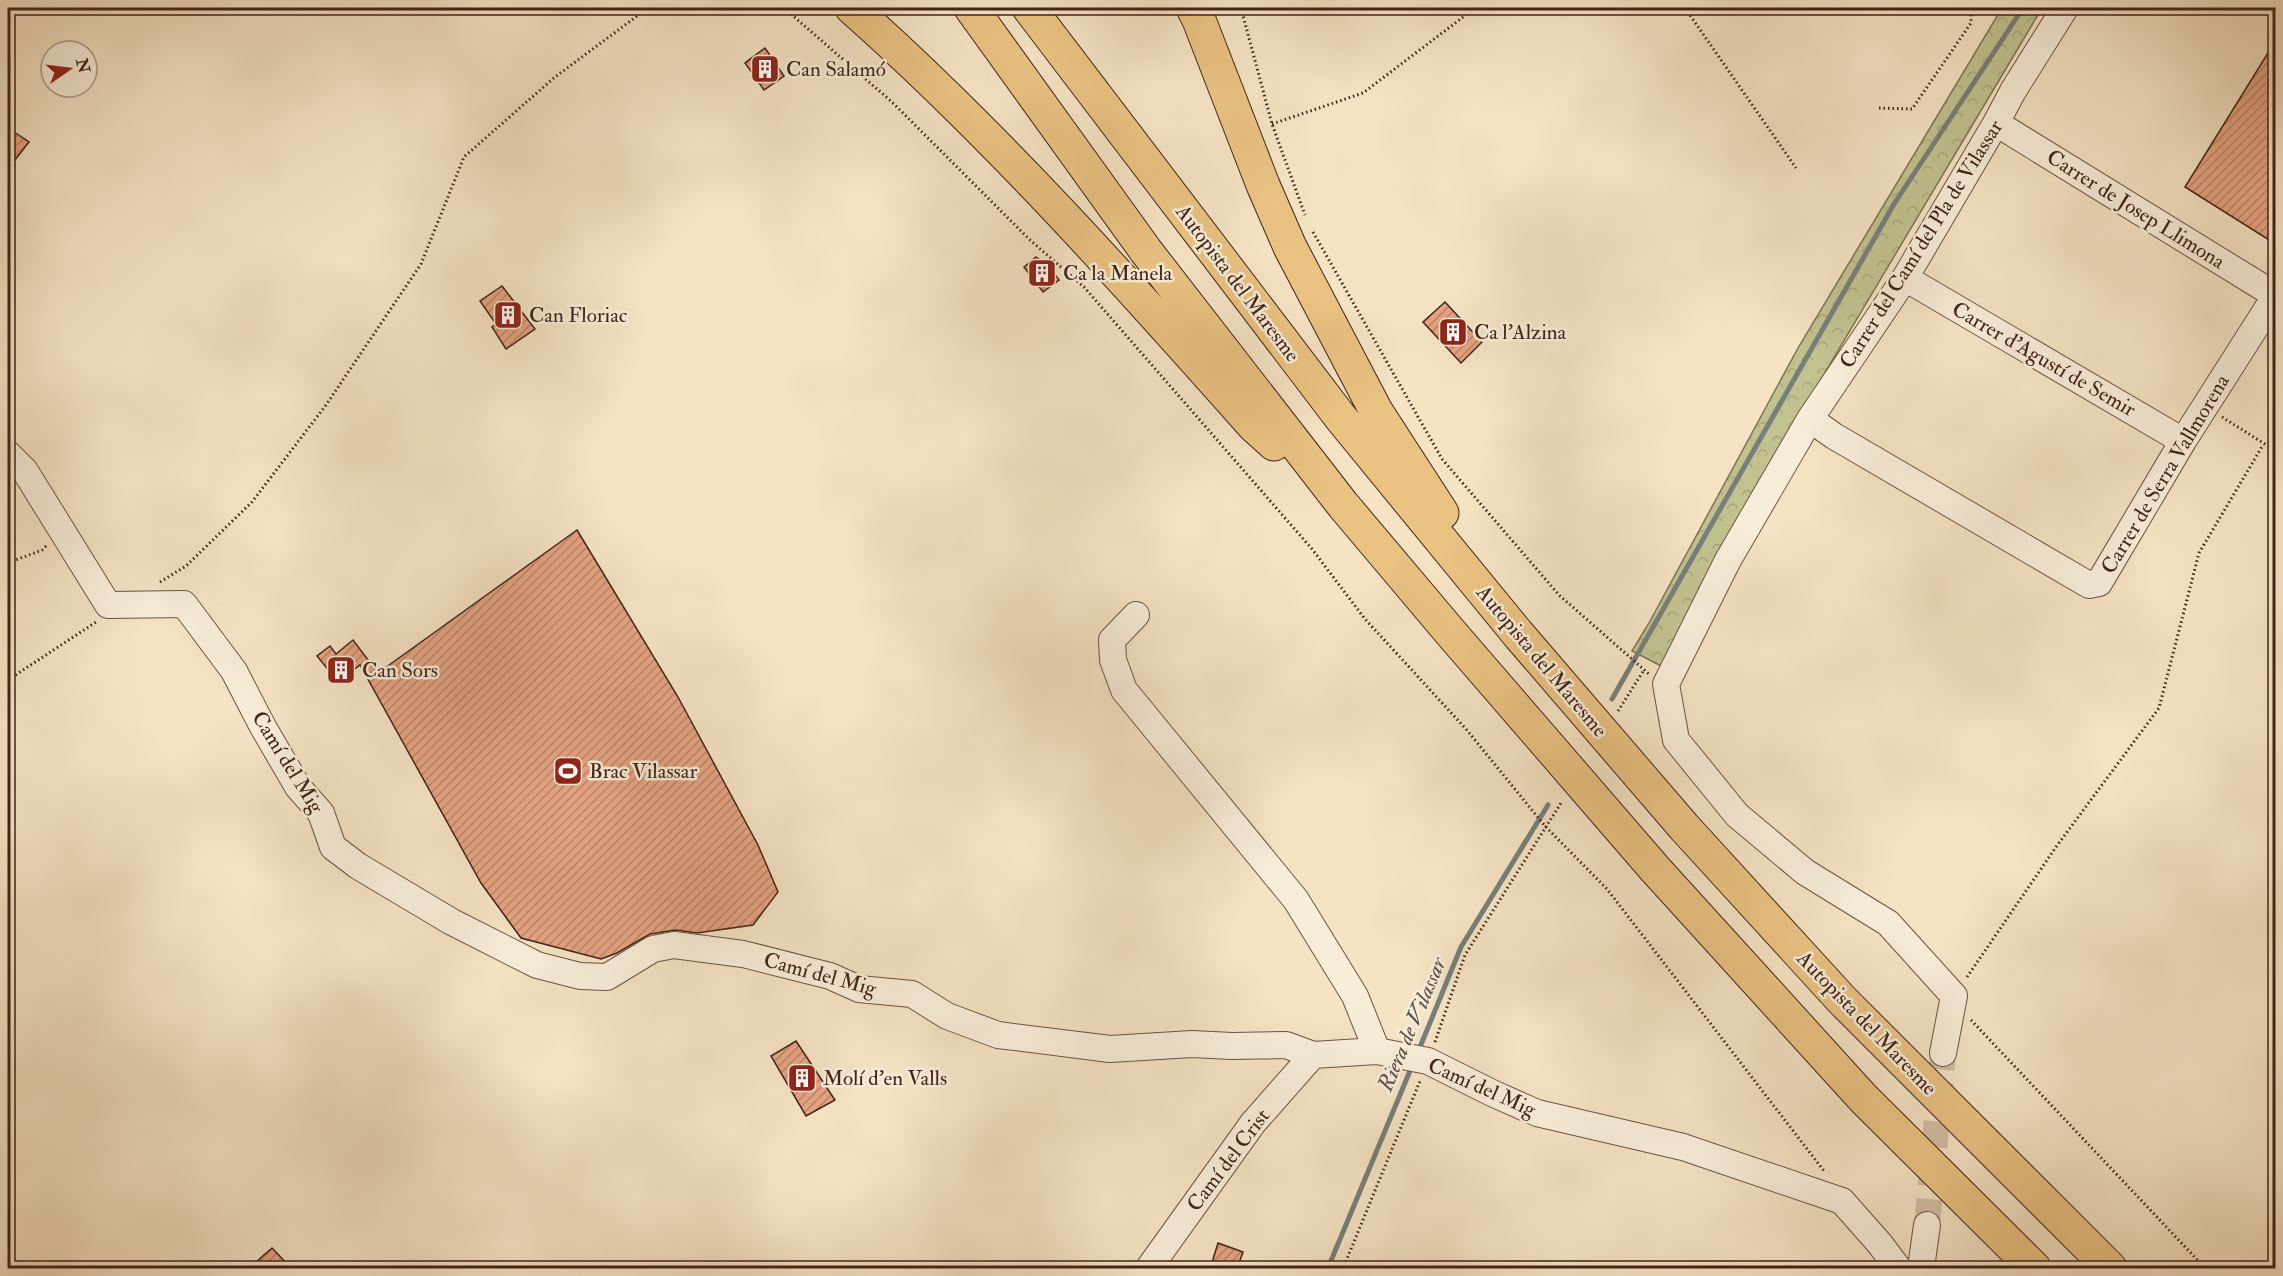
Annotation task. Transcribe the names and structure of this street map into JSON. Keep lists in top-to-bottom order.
{
  "streets": {
    "highway": ["Autopista del Maresme"],
    "street": [
      "Carrer de Josep Llimona",
      "Carrer del Camí del Pla de Vilassar",
      "Carrer d'Agustí de Semir",
      "Carrer de Serra Vallmorena",
      "Camí del Mig",
      "Camí del Crist"
    ]
  },
  "crossings": [
    ["Carrer de Josep Llimona", "Carrer del Camí del Pla de Vilassar"],
    ["Carrer de Josep Llimona", "Carrer de Serra Vallmorena"],
    ["Carrer del Camí del Pla de Vilassar", "Carrer d'Agustí de Semir"],
    ["Carrer del Camí del Pla de Vilassar", "Carrer de Serra Vallmorena"],
    ["Carrer d'Agustí de Semir", "Carrer de Serra Vallmorena"],
    ["Camí del Mig", "Camí del Crist"]
  ],
  "water": ["Riera de Vilassar"],
  "places": {
    "building": [
      "Can Salamó",
      "Ca la Manela",
      "Can Floriac",
      "Ca l'Alzina",
      "Can Sors",
      "Molí d'en Valls"
    ],
    "sports": ["Brac Vilassar"]
  },
  "north": "right"
}
